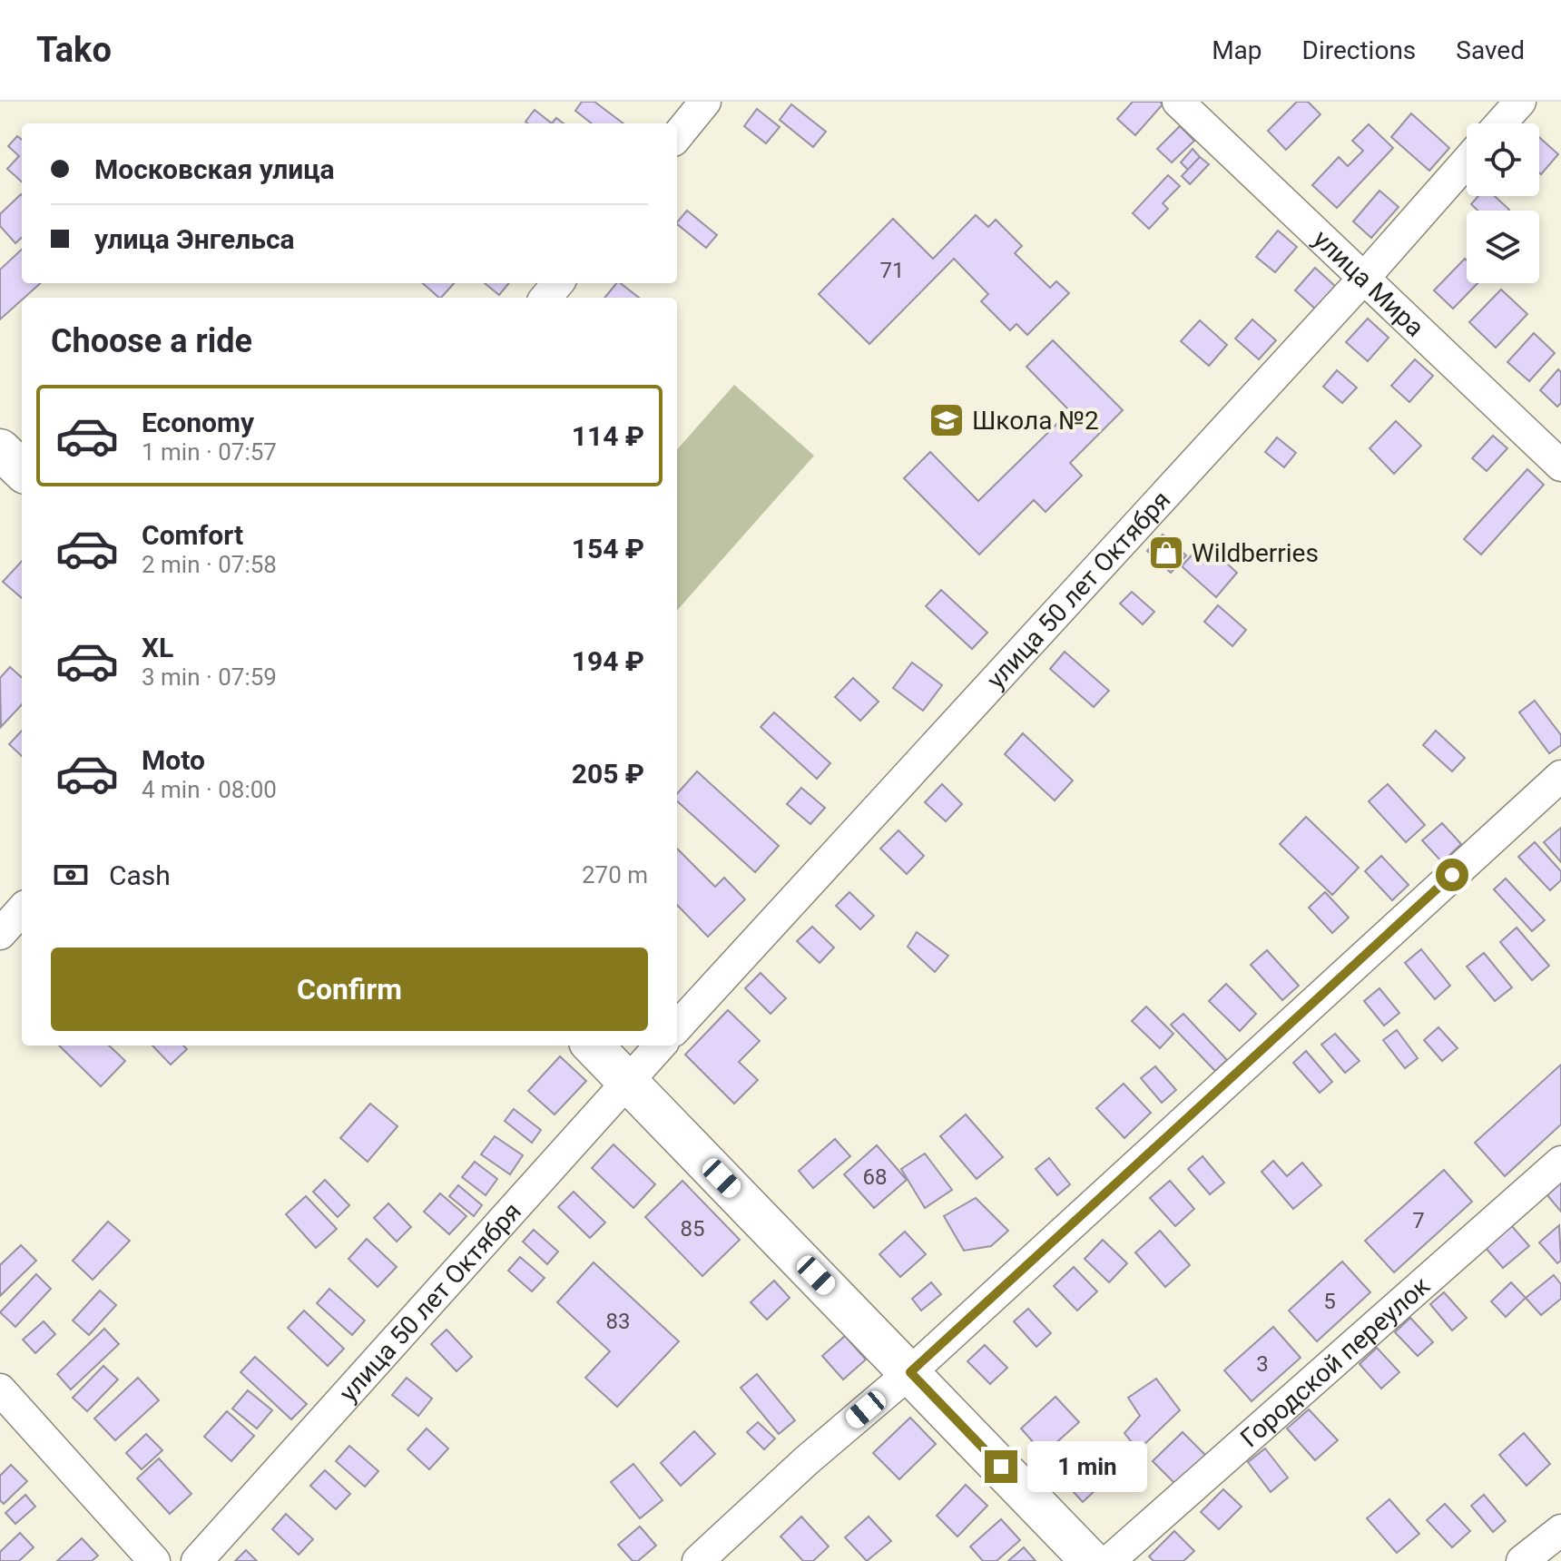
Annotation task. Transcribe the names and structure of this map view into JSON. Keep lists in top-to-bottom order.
{
  "streets": {
    "street": ["улица Мира", "улица 50 лет Октября", "Городской переулок"]
  },
  "crossings": [
    ["улица Мира", "улица 50 лет Октября"]
  ],
  "places": {
    "school or university": ["Школа №2"],
    "shop": ["Wildberries"]
  },
  "house_numbers": [
    "71",
    "68",
    "7",
    "85",
    "5",
    "83",
    "3"
  ],
  "page": {
    "header": "Tako",
    "nav": ["Map", "Directions", "Saved"],
    "banner": ["Московская улица", "улица Энгельса"],
    "heading": "Choose a ride",
    "list": [
      {
        "name": "Economy",
        "note": "1 min · 07:57",
        "value": "114 ₽"
      },
      {
        "name": "Comfort",
        "note": "2 min · 07:58",
        "value": "154 ₽"
      },
      {
        "name": "XL",
        "note": "3 min · 07:59",
        "value": "194 ₽"
      },
      {
        "name": "Moto",
        "note": "4 min · 08:00",
        "value": "205 ₽"
      }
    ],
    "pay": ["Cash", "270 m"],
    "buttons": "Confirm",
    "bubble": "1 min"
  }
}
